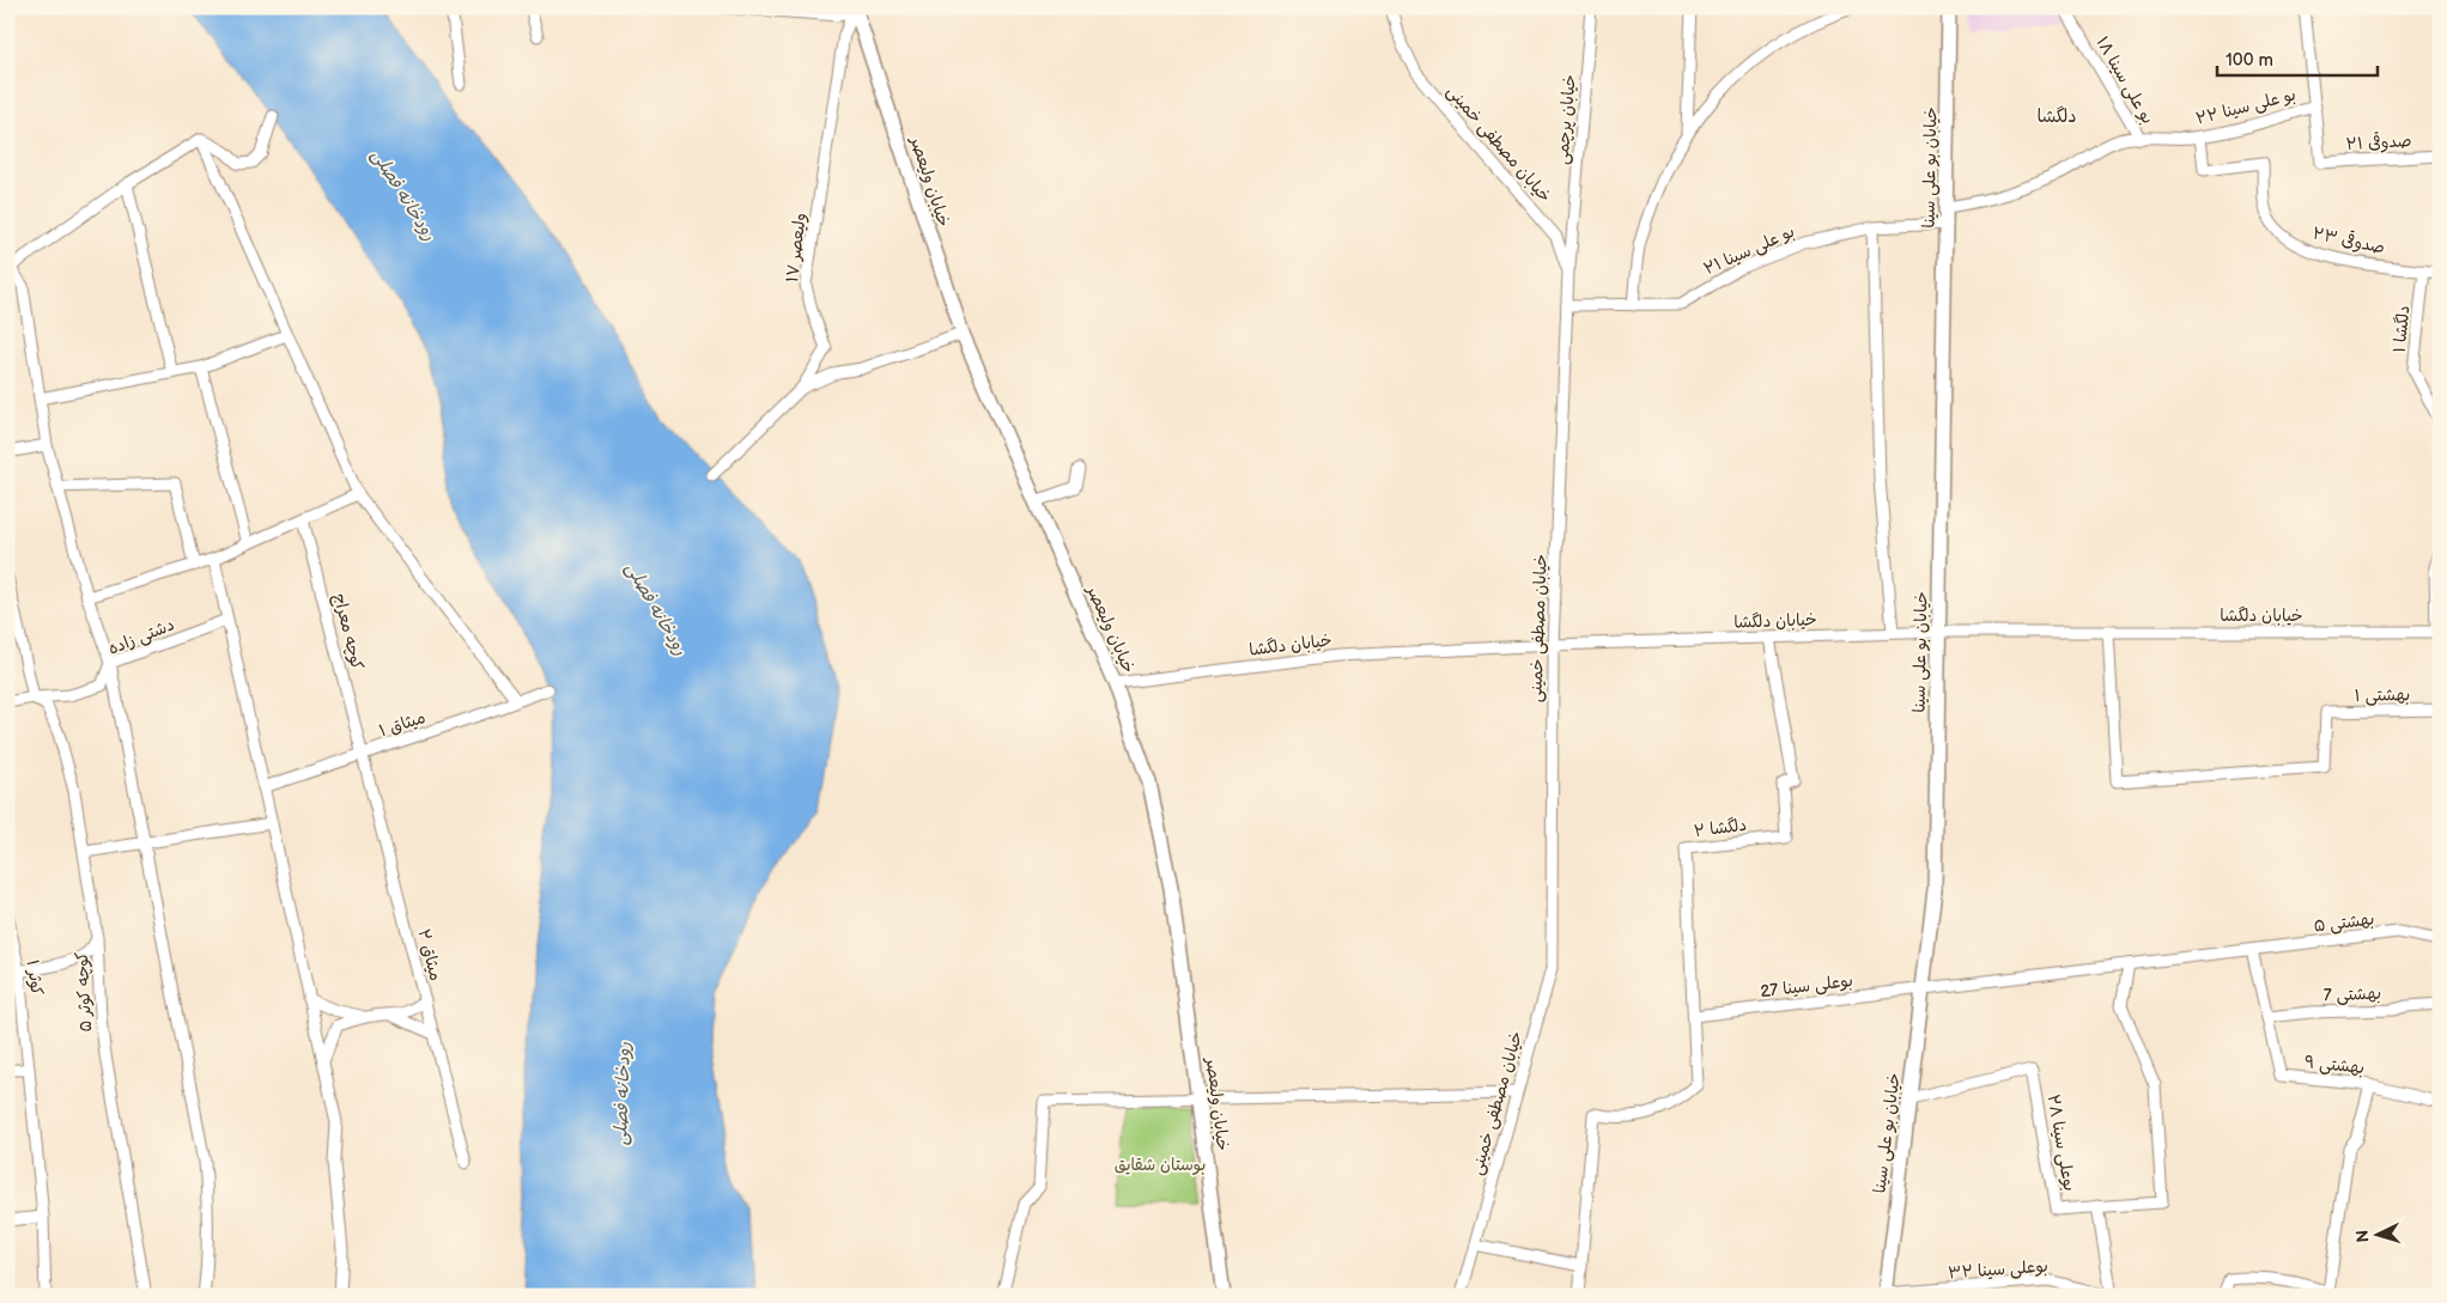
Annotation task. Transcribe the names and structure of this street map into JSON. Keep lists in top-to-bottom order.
{
  "streets": {
    "main road": ["خیابان بو علی سینا", "خیابان ولیعصر"],
    "street": [
      "بو علی سینا ۱۸",
      "بو علی سینا ۲۲",
      "خیابان پرچمی",
      "صدوقی ۲۱",
      "خیابان مصطفی خمینی",
      "صدوقی ۲۳",
      "ولیعصر ۱۷",
      "بو علی سینا ۲۱",
      "دلگشا ۱",
      "خیابان دلگشا",
      "کوچه معراج",
      "دشتی زاده",
      "بهشتی ۱",
      "میثاق ۱",
      "دلگشا ۲",
      "بهشتی ۵",
      "میثاق ۲",
      "کوثر ۱",
      "بوعلی سینا 27",
      "کوچه کوثر ۵",
      "بهشتی 7",
      "بهشتی ۹",
      "بوعلی سینا ۲۸",
      "بوعلی سینا ۳۲"
    ]
  },
  "crossings": [
    ["بو علی سینا ۱۸", "بو علی سینا ۲۲"],
    ["بو علی سینا ۲۲", "صدوقی ۲۱"],
    ["بو علی سینا ۲۲", "خیابان بو علی سینا"],
    ["بو علی سینا ۲۲", "صدوقی ۲۳"],
    ["خیابان پرچمی", "خیابان مصطفی خمینی"],
    ["خیابان مصطفی خمینی", "بو علی سینا ۲۱"],
    ["خیابان مصطفی خمینی", "خیابان دلگشا"],
    ["خیابان بو علی سینا", "بو علی سینا ۲۱"],
    ["خیابان بو علی سینا", "خیابان دلگشا"],
    ["خیابان بو علی سینا", "بوعلی سینا 27"],
    ["خیابان بو علی سینا", "بوعلی سینا ۲۸"],
    ["خیابان بو علی سینا", "بوعلی سینا ۳۲"],
    ["خیابان ولیعصر", "ولیعصر ۱۷"],
    ["خیابان ولیعصر", "خیابان دلگشا"],
    ["صدوقی ۲۳", "دلگشا ۱"],
    ["خیابان دلگشا", "بهشتی ۱"],
    ["خیابان دلگشا", "دلگشا ۲"],
    ["کوچه معراج", "میثاق ۱"],
    ["کوچه معراج", "میثاق ۲"],
    ["دشتی زاده", "کوچه کوثر ۵"],
    ["میثاق ۱", "میثاق ۲"],
    ["دلگشا ۲", "بوعلی سینا 27"],
    ["بهشتی ۵", "بوعلی سینا 27"],
    ["بهشتی ۵", "بهشتی ۹"],
    ["بهشتی ۵", "بوعلی سینا ۲۸"],
    ["بوعلی سینا 27", "بوعلی سینا ۲۸"],
    ["بهشتی 7", "بهشتی ۹"]
  ],
  "districts": ["دلگشا"],
  "water": ["رودخانه فصلی"],
  "parks": ["بوستان شقایق"],
  "scale_bar": "100 m",
  "north": "left"
}
